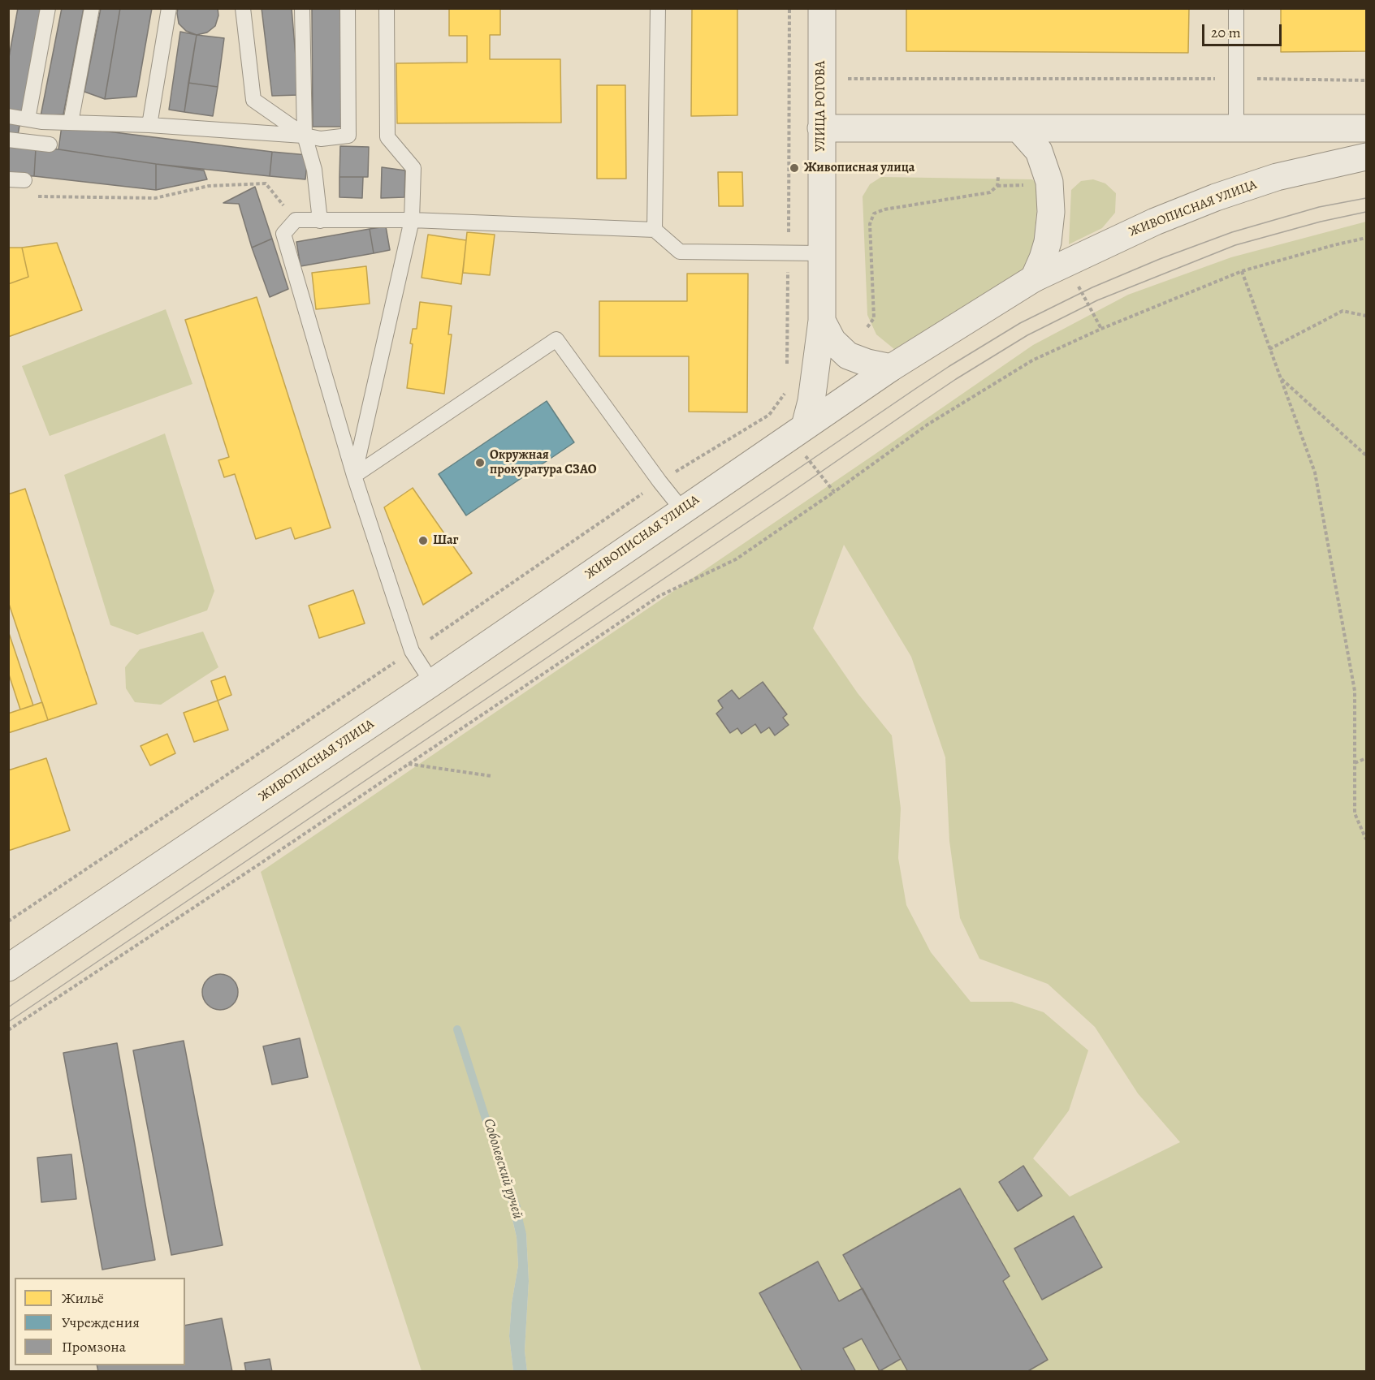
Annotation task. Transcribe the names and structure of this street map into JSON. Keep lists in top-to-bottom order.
{
  "streets": {
    "street": ["УЛИЦА РОГОВА", "ЖИВОПИСНАЯ УЛИЦА"]
  },
  "crossings": [
    ["УЛИЦА РОГОВА", "ЖИВОПИСНАЯ УЛИЦА"]
  ],
  "water": ["Соболевский ручей"],
  "places": ["Живописная улица", "Окружная прокуратура СЗАО", "Шаг"],
  "legend": ["Жильё", "Учреждения", "Промзона"],
  "scale_bar": "20 m"
}
